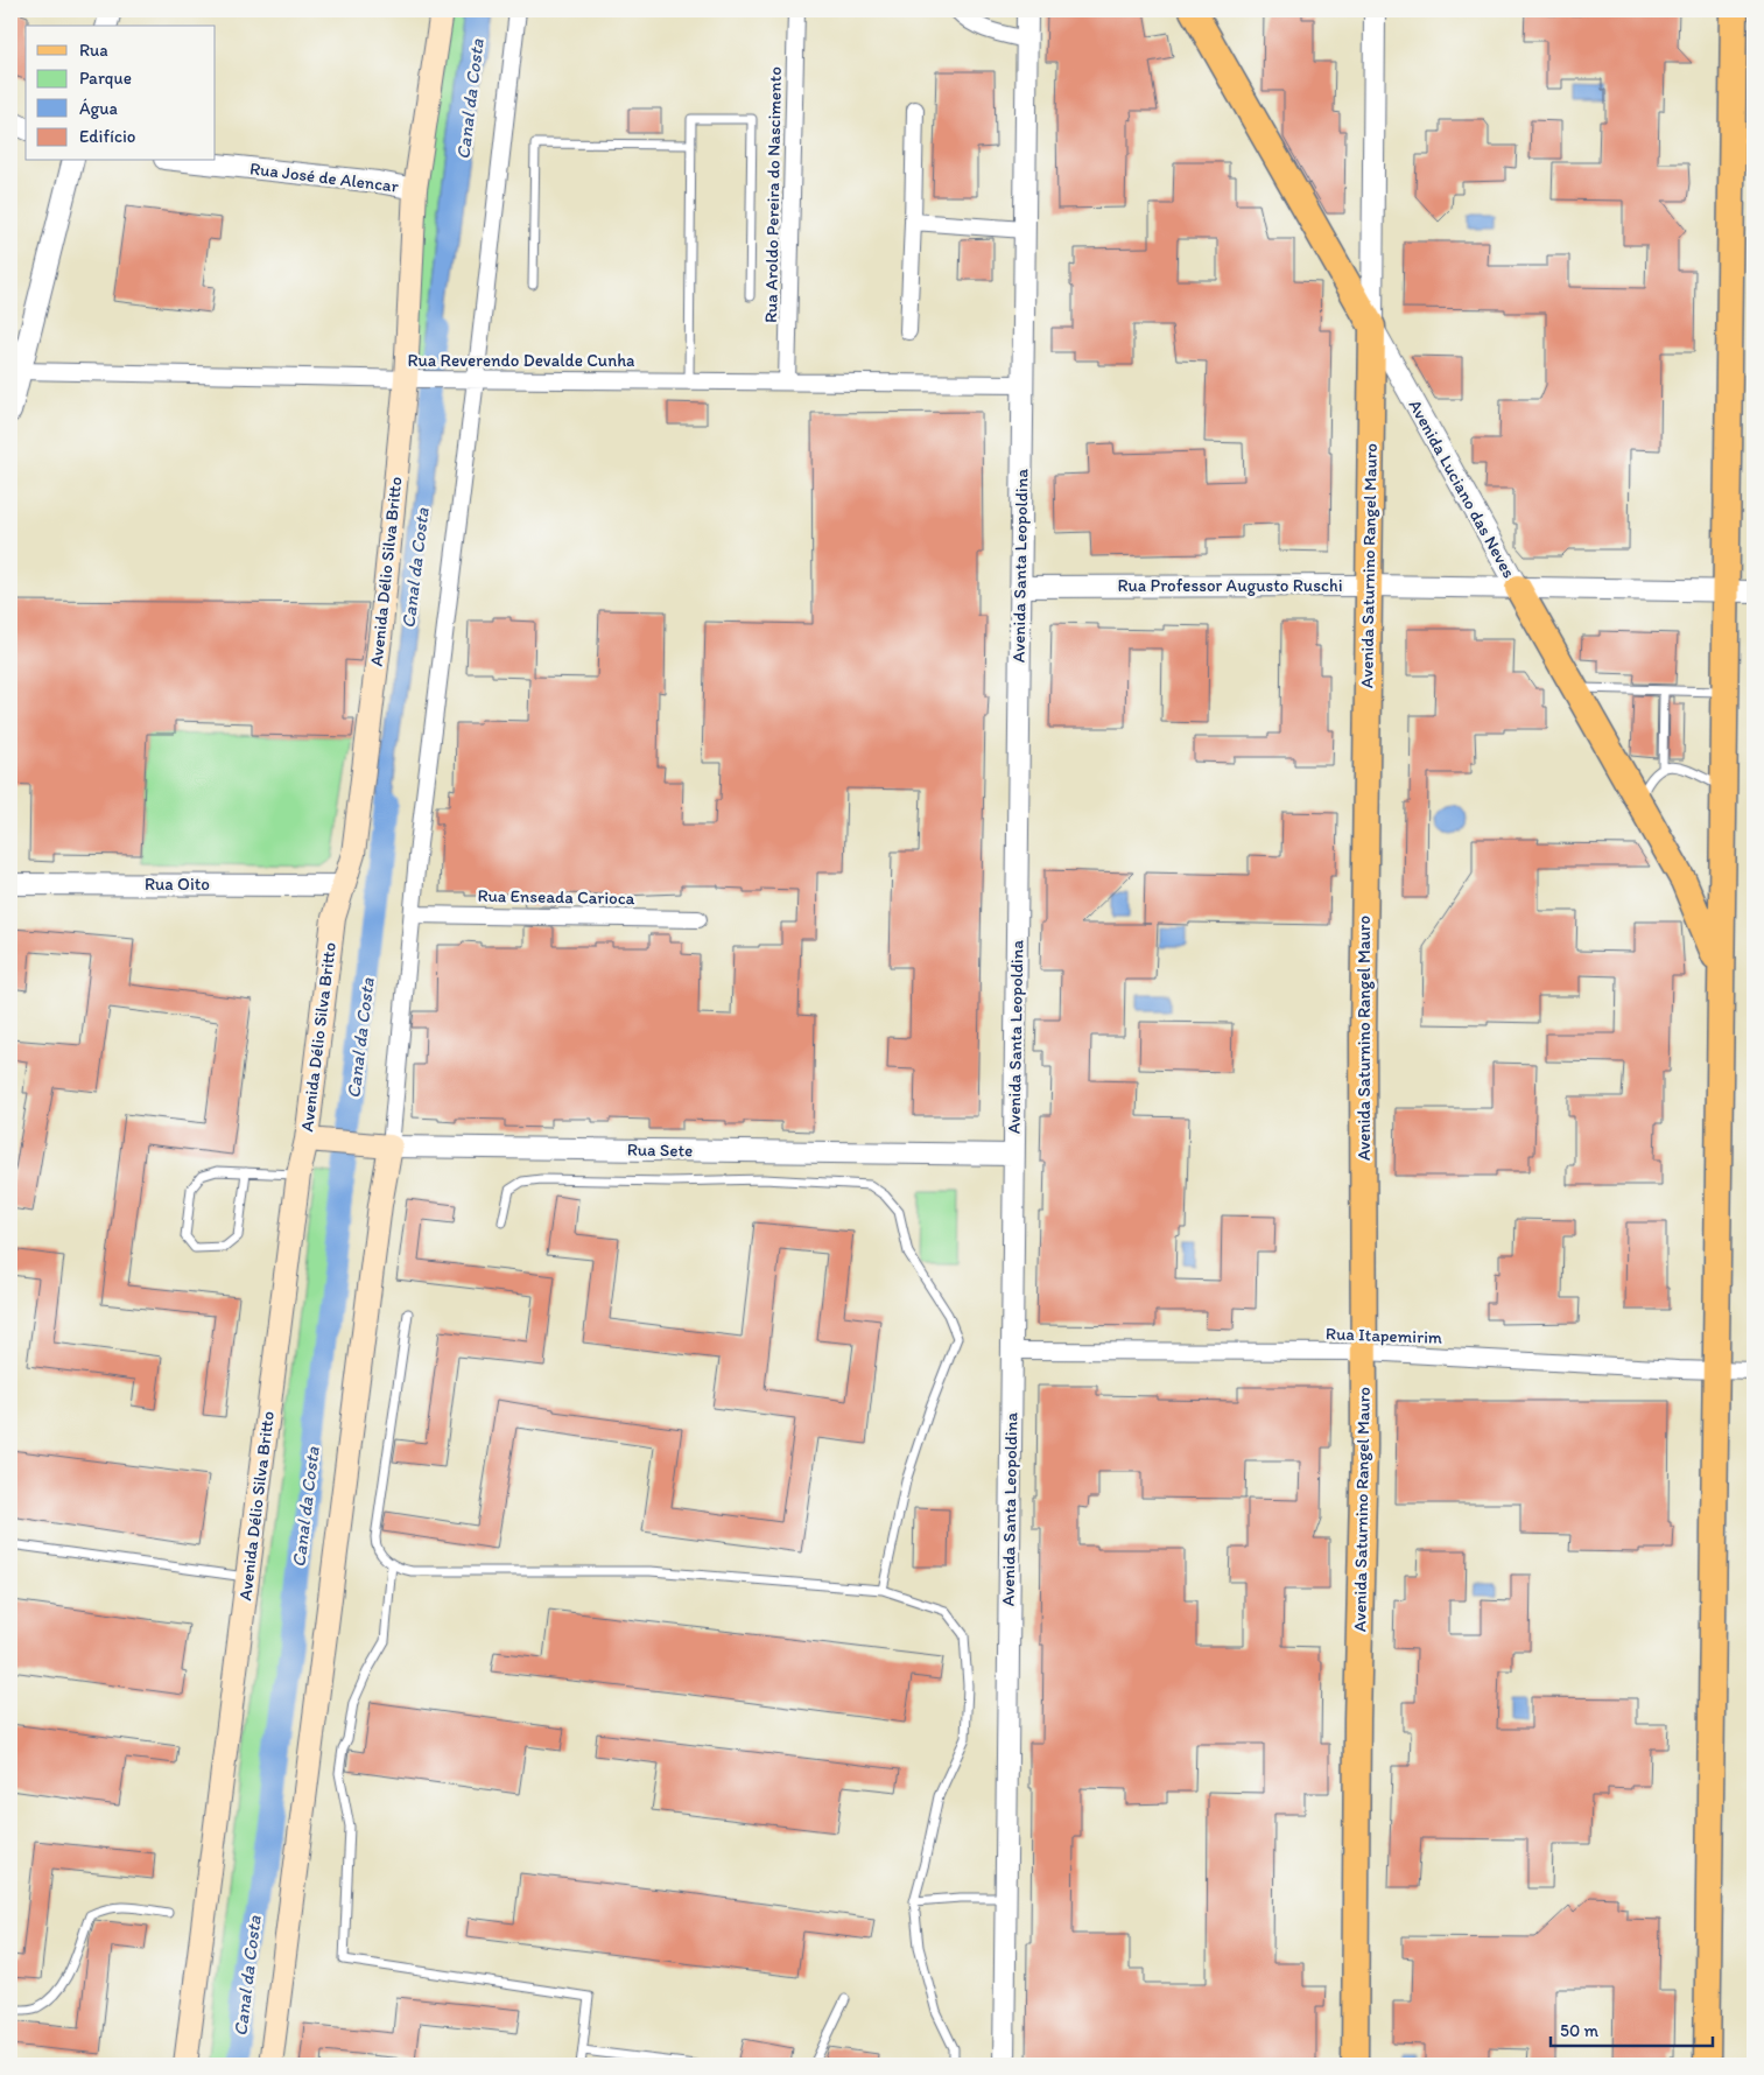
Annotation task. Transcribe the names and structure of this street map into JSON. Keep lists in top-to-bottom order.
{
  "streets": {
    "main road": [
      "Avenida Luciano das Neves",
      "Avenida Saturnino Rangel Mauro",
      "Avenida Délio Silva Britto",
      "Rua Sete"
    ],
    "street": [
      "Rua José de Alencar",
      "Rua Aroldo Pereira do Nascimento",
      "Rua Reverendo Devalde Cunha",
      "Avenida Santa Leopoldina",
      "Rua Professor Augusto Ruschi",
      "Rua Oito",
      "Rua Enseada Carioca",
      "Rua Itapemirim"
    ]
  },
  "crossings": [
    ["Rua José de Alencar", "Avenida Délio Silva Britto"],
    ["Rua Aroldo Pereira do Nascimento", "Rua Reverendo Devalde Cunha"],
    ["Rua Reverendo Devalde Cunha", "Avenida Santa Leopoldina"],
    ["Rua Reverendo Devalde Cunha", "Avenida Délio Silva Britto"],
    ["Avenida Luciano das Neves", "Avenida Saturnino Rangel Mauro"],
    ["Avenida Luciano das Neves", "Rua Professor Augusto Ruschi"],
    ["Avenida Santa Leopoldina", "Rua Professor Augusto Ruschi"],
    ["Avenida Santa Leopoldina", "Rua Sete"],
    ["Avenida Santa Leopoldina", "Rua Itapemirim"],
    ["Avenida Saturnino Rangel Mauro", "Rua Professor Augusto Ruschi"],
    ["Avenida Saturnino Rangel Mauro", "Rua Itapemirim"],
    ["Avenida Délio Silva Britto", "Rua Oito"],
    ["Avenida Délio Silva Britto", "Rua Sete"]
  ],
  "water": ["Canal da Costa"],
  "legend": [
    "Rua",
    "Parque",
    "Água",
    "Edifício"
  ],
  "scale_bar": "50 m"
}
